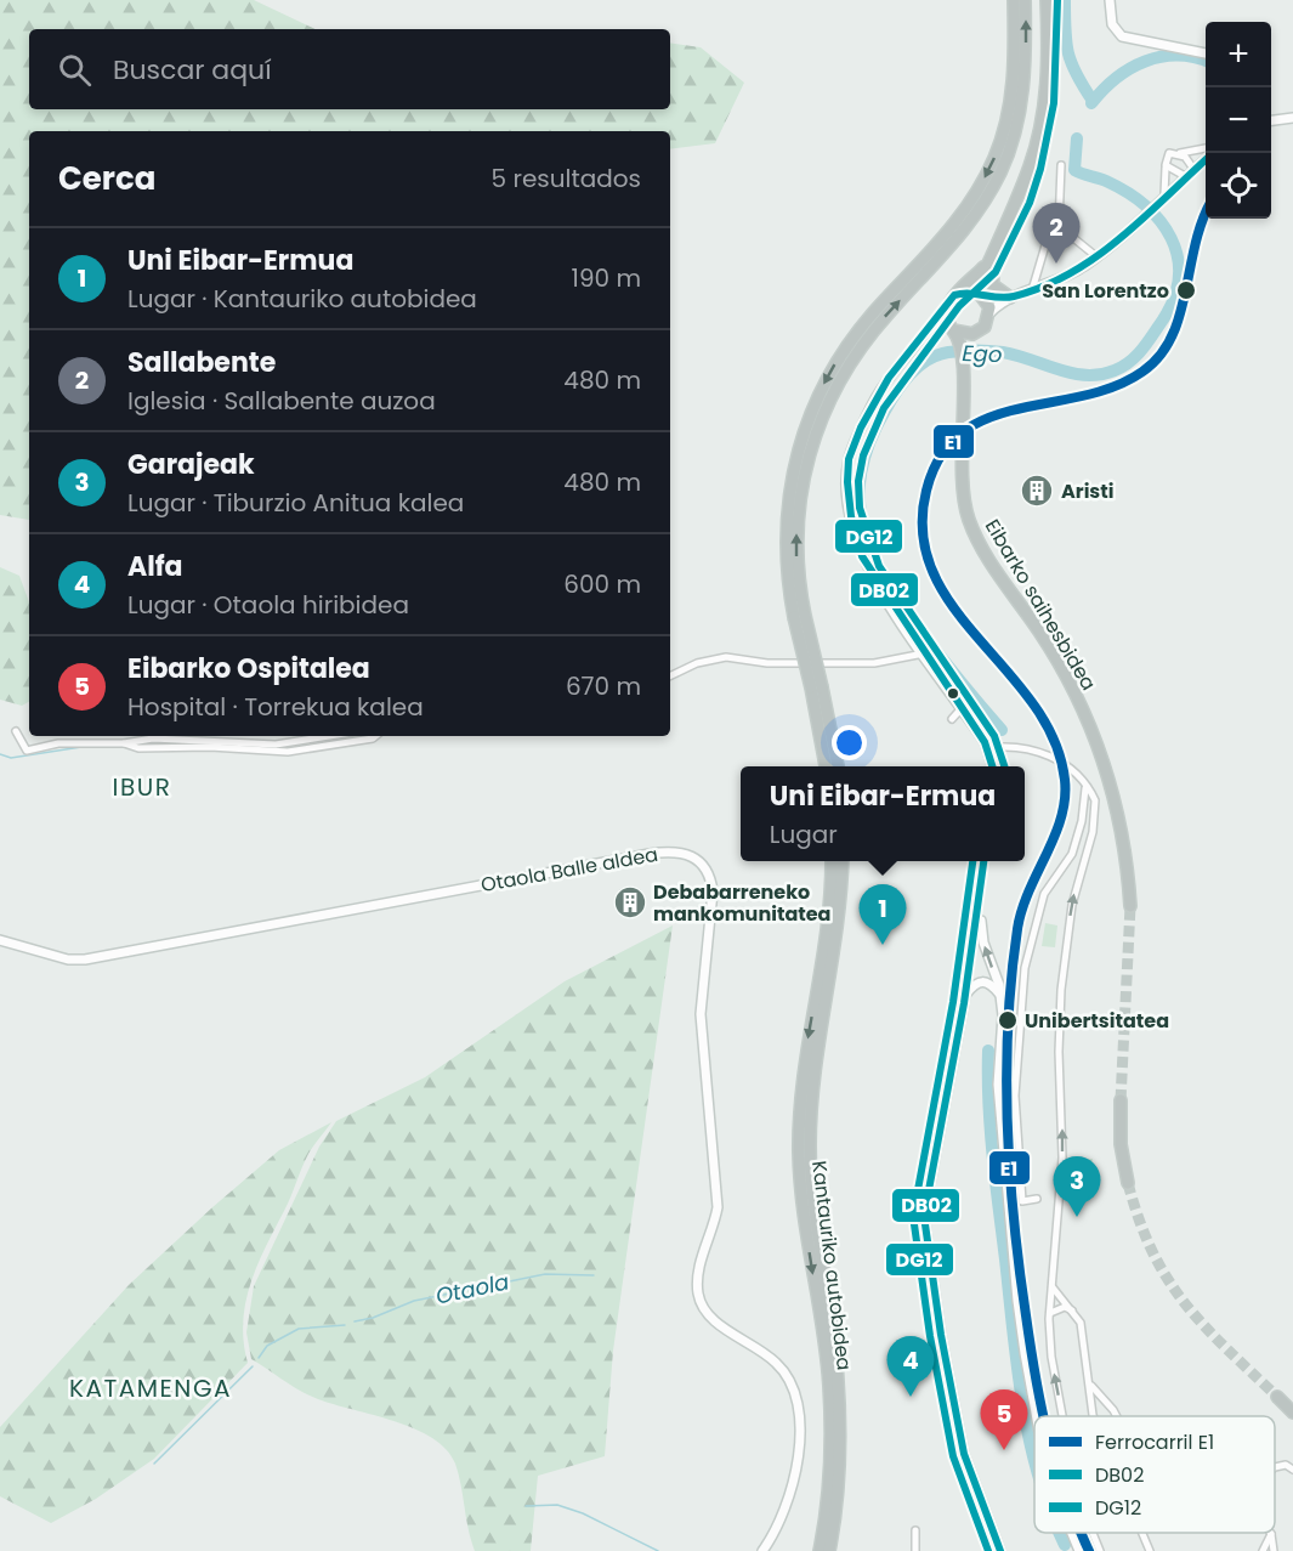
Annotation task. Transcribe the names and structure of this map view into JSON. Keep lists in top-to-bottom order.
{
  "streets": {
    "highway": ["Eibarko saihesbidea", "Kantauriko autobidea"],
    "street": ["Otaola Balle aldea"]
  },
  "districts": ["IBUR", "KATAMENGA"],
  "water": ["Ego", "Otaola"],
  "places": {
    "other": ["San Lorentzo", "Unibertsitatea"],
    "building": ["Aristi", "Debabarreneko mankomunitatea"]
  },
  "lines": ["transit line DG12", "transit line DB02", "rail line E1"],
  "legend": ["Ferrocarril E1", "DB02", "DG12"],
  "page": {
    "map_buttons": ["+", "−"],
    "search": "Buscar aquí",
    "heading": ["Cerca", "5 resultados"],
    "pins": [
      "2",
      "1",
      "3",
      "4",
      "5"
    ],
    "list": [
      {
        "mark": "1",
        "name": "Uni Eibar-Ermua",
        "note": "Lugar · Kantauriko autobidea",
        "value": "190 m"
      },
      {
        "mark": "2",
        "name": "Sallabente",
        "note": "Iglesia · Sallabente auzoa",
        "value": "480 m"
      },
      {
        "mark": "3",
        "name": "Garajeak",
        "note": "Lugar · Tiburzio Anitua kalea",
        "value": "480 m"
      },
      {
        "mark": "4",
        "name": "Alfa",
        "note": "Lugar · Otaola hiribidea",
        "value": "600 m"
      },
      {
        "mark": "5",
        "name": "Eibarko Ospitalea",
        "note": "Hospital · Torrekua kalea",
        "value": "670 m"
      }
    ],
    "popup": ["Uni Eibar-Ermua", "Lugar"]
  }
}
